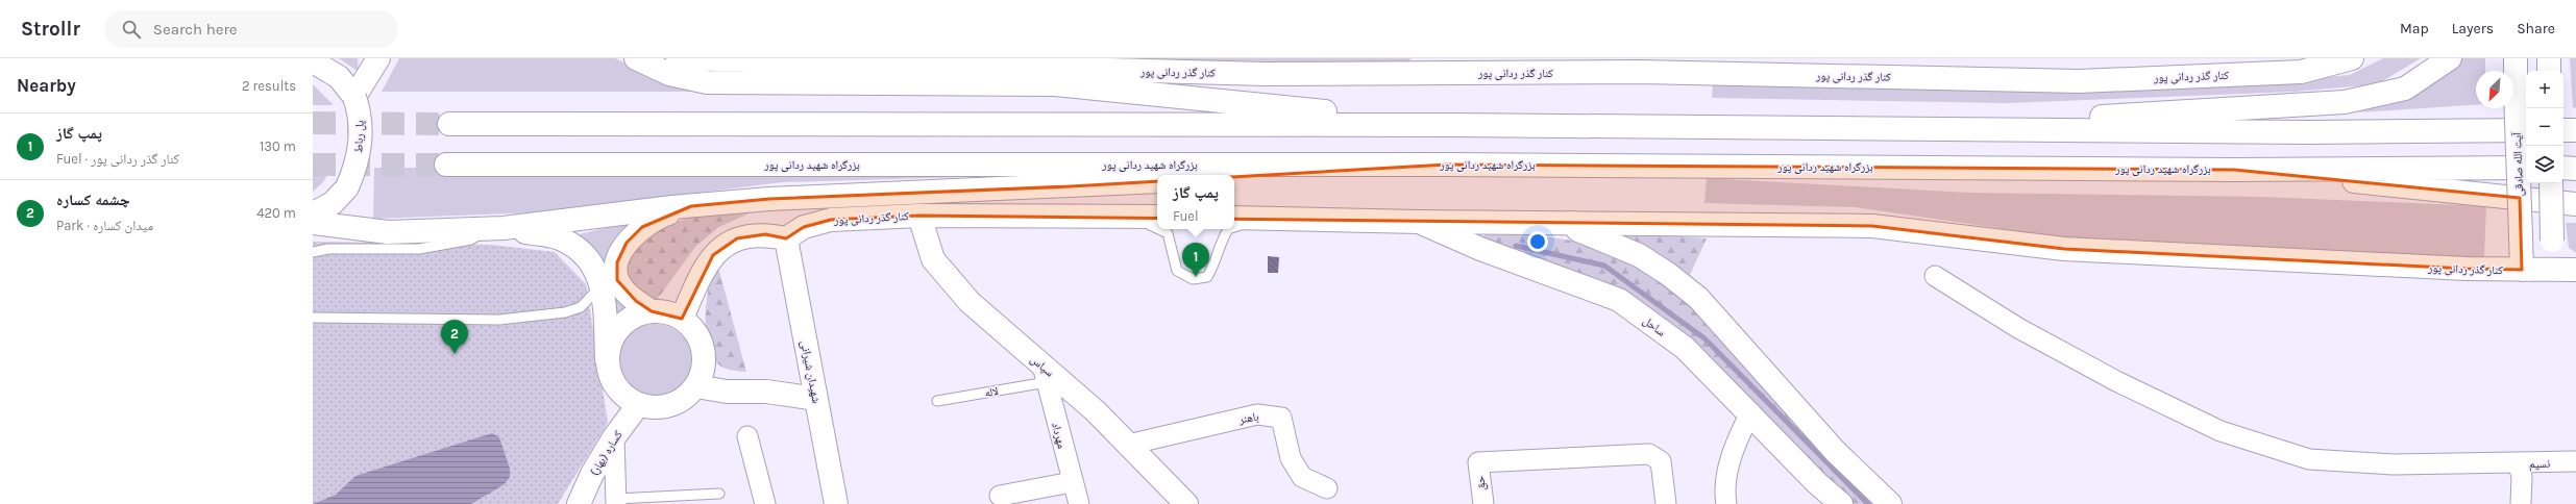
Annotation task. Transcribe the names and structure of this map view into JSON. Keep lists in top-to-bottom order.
{
  "streets": {
    "main road": [
      "کنار گذر ردانی پور",
      "پل رباط",
      "بزرگراه شهید ردانی پور",
      "آیت الله صادقی",
      "ساحل",
      "سپاس",
      "شهیدان شیرانی",
      "کساره (بهار)"
    ],
    "street": [
      "باهنر",
      "مهرداد",
      "نسیم",
      "حق"
    ],
    "lane": ["لاله"]
  },
  "crossings": [
    ["کنار گذر ردانی پور", "آیت الله صادقی"],
    ["کنار گذر ردانی پور", "ساحل"],
    ["کنار گذر ردانی پور", "سپاس"],
    ["کنار گذر ردانی پور", "شهیدان شیرانی"],
    ["سپاس", "لاله"],
    ["سپاس", "باهنر"],
    ["سپاس", "مهرداد"],
    ["لاله", "مهرداد"]
  ],
  "north": "bottom left",
  "page": {
    "header": "Strollr",
    "search": "Search here",
    "nav": ["Map", "Layers", "Share"],
    "heading": ["Nearby", "2 results"],
    "map_buttons": ["+", "−"],
    "list": [
      {
        "mark": "1",
        "name": "پمپ گاز",
        "note": "Fuel · کنار گذر ردانی پور",
        "value": "130 m"
      },
      {
        "mark": "2",
        "name": "چشمه کساره",
        "note": "Park · میدان کساره",
        "value": "420 m"
      }
    ],
    "popup": ["پمپ گاز", "Fuel"],
    "pins": ["1", "2"]
  }
}
